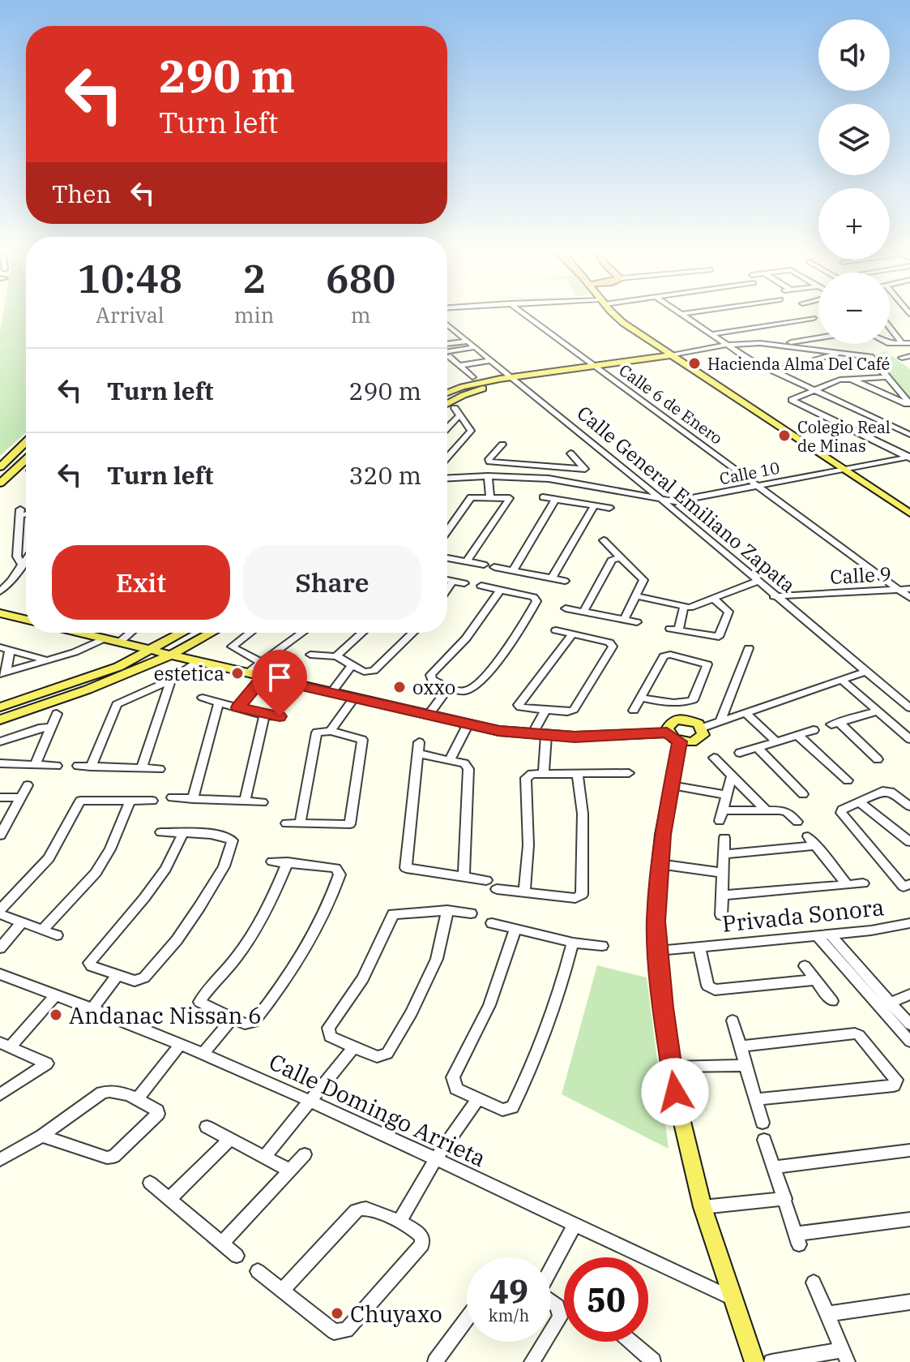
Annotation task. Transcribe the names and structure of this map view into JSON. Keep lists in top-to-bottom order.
{
  "streets": {
    "street": [
      "Calle 6 de Enero",
      "Calle 10",
      "Calle General Emiliano Zapata",
      "Calle 9",
      "Privada Sonora",
      "Calle Domingo Arrieta"
    ]
  },
  "crossings": [
    ["Calle 6 de Enero", "Calle 10"],
    ["Calle 6 de Enero", "Calle 9"],
    ["Calle 10", "Calle General Emiliano Zapata"],
    ["Calle General Emiliano Zapata", "Calle 9"]
  ],
  "places": [
    "Hacienda Alma Del Café",
    "Colegio Real de Minas",
    "estetica",
    "oxxo",
    "Andanac Nissan 6",
    "Chuyaxo"
  ],
  "page": {
    "map_buttons": ["+", "−"],
    "turn": ["290 m", "Turn left"],
    "then": "Then",
    "eta": [
      "10:48",
      "Arrival",
      "2",
      "min",
      "680",
      "m"
    ],
    "list": [
      {
        "name": "Turn left",
        "value": "290 m"
      },
      {
        "name": "Turn left",
        "value": "320 m"
      }
    ],
    "buttons": ["Exit", "Share"],
    "speed": "49 km/h",
    "limit": "50"
  }
}
